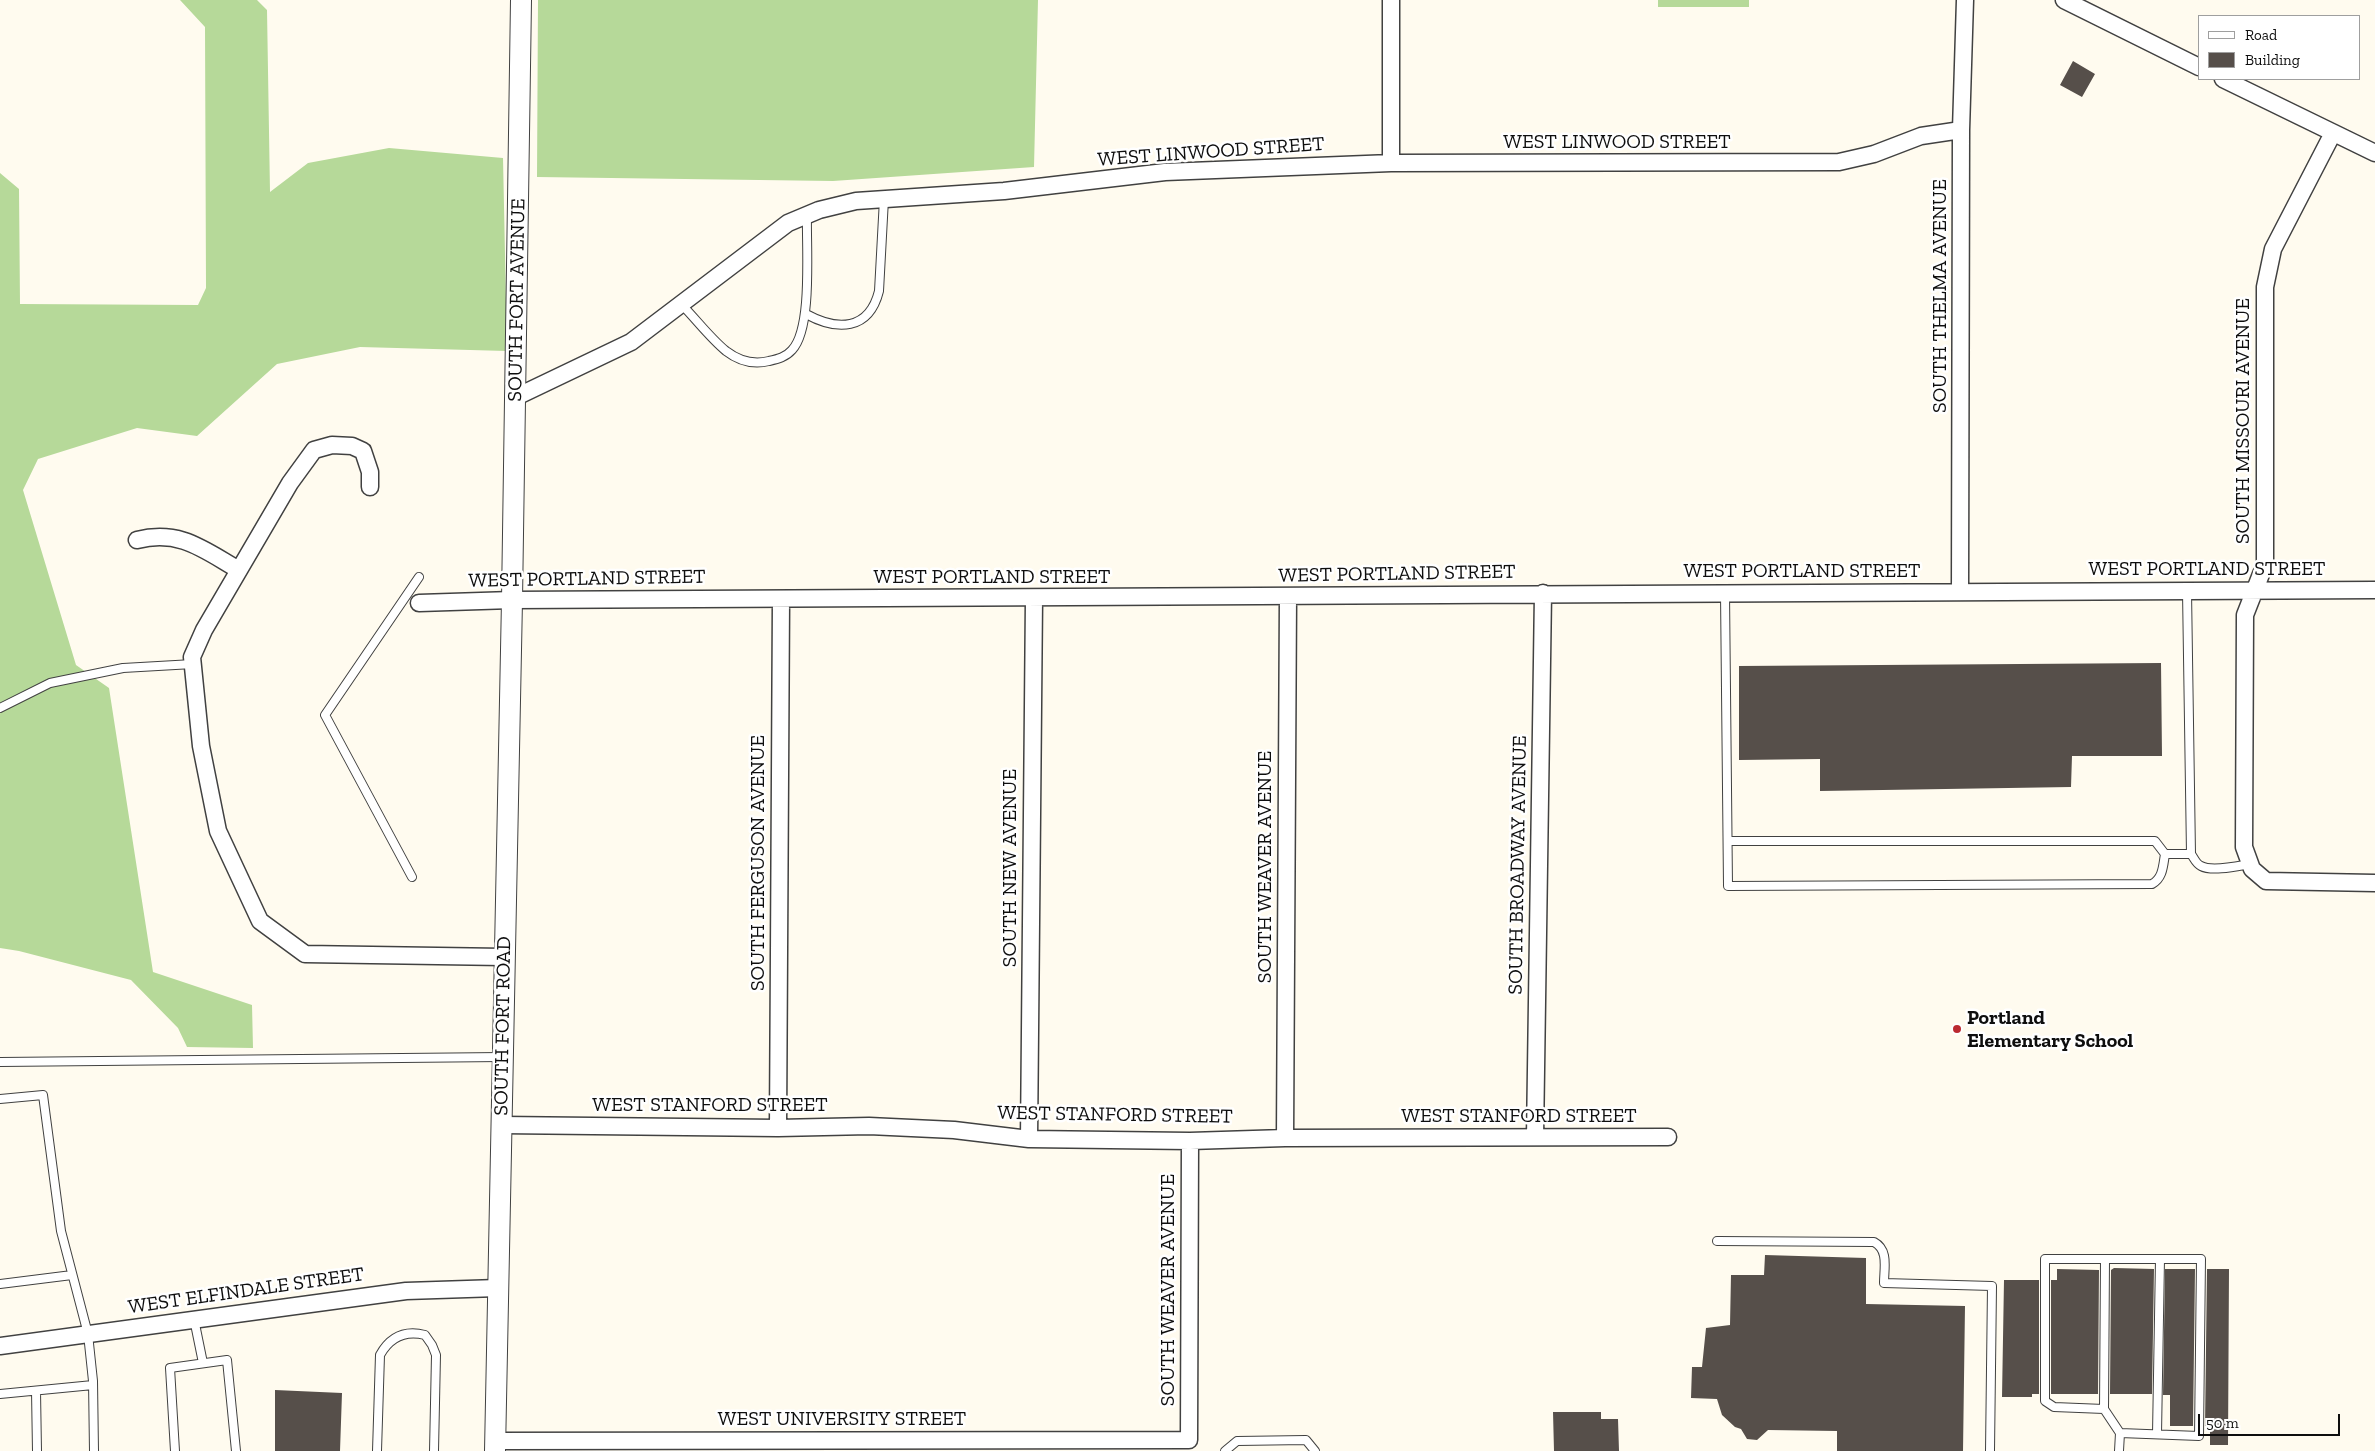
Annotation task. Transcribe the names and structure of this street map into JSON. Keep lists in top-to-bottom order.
{
  "streets": {
    "street": [
      "WEST LINWOOD STREET",
      "SOUTH THELMA AVENUE",
      "SOUTH FORT AVENUE",
      "SOUTH MISSOURI AVENUE",
      "WEST PORTLAND STREET",
      "SOUTH FERGUSON AVENUE",
      "SOUTH BROADWAY AVENUE",
      "SOUTH WEAVER AVENUE",
      "SOUTH NEW AVENUE",
      "SOUTH FORT ROAD",
      "WEST STANFORD STREET",
      "WEST ELFINDALE STREET",
      "WEST UNIVERSITY STREET"
    ]
  },
  "crossings": [
    ["WEST LINWOOD STREET", "SOUTH THELMA AVENUE"],
    ["WEST LINWOOD STREET", "SOUTH FORT AVENUE"],
    ["SOUTH THELMA AVENUE", "WEST PORTLAND STREET"],
    ["SOUTH FORT AVENUE", "WEST PORTLAND STREET"],
    ["SOUTH FORT AVENUE", "SOUTH FORT ROAD"],
    ["SOUTH MISSOURI AVENUE", "WEST PORTLAND STREET"],
    ["WEST PORTLAND STREET", "SOUTH FERGUSON AVENUE"],
    ["WEST PORTLAND STREET", "SOUTH BROADWAY AVENUE"],
    ["WEST PORTLAND STREET", "SOUTH WEAVER AVENUE"],
    ["WEST PORTLAND STREET", "SOUTH NEW AVENUE"],
    ["WEST PORTLAND STREET", "SOUTH FORT ROAD"],
    ["SOUTH FERGUSON AVENUE", "WEST STANFORD STREET"],
    ["SOUTH BROADWAY AVENUE", "WEST STANFORD STREET"],
    ["SOUTH WEAVER AVENUE", "WEST STANFORD STREET"],
    ["SOUTH WEAVER AVENUE", "WEST UNIVERSITY STREET"],
    ["SOUTH NEW AVENUE", "WEST STANFORD STREET"],
    ["SOUTH FORT ROAD", "WEST STANFORD STREET"],
    ["SOUTH FORT ROAD", "WEST ELFINDALE STREET"],
    ["SOUTH FORT ROAD", "WEST UNIVERSITY STREET"]
  ],
  "places": ["Portland Elementary School"],
  "legend": ["Road", "Building"],
  "scale_bar": "50 m"
}
